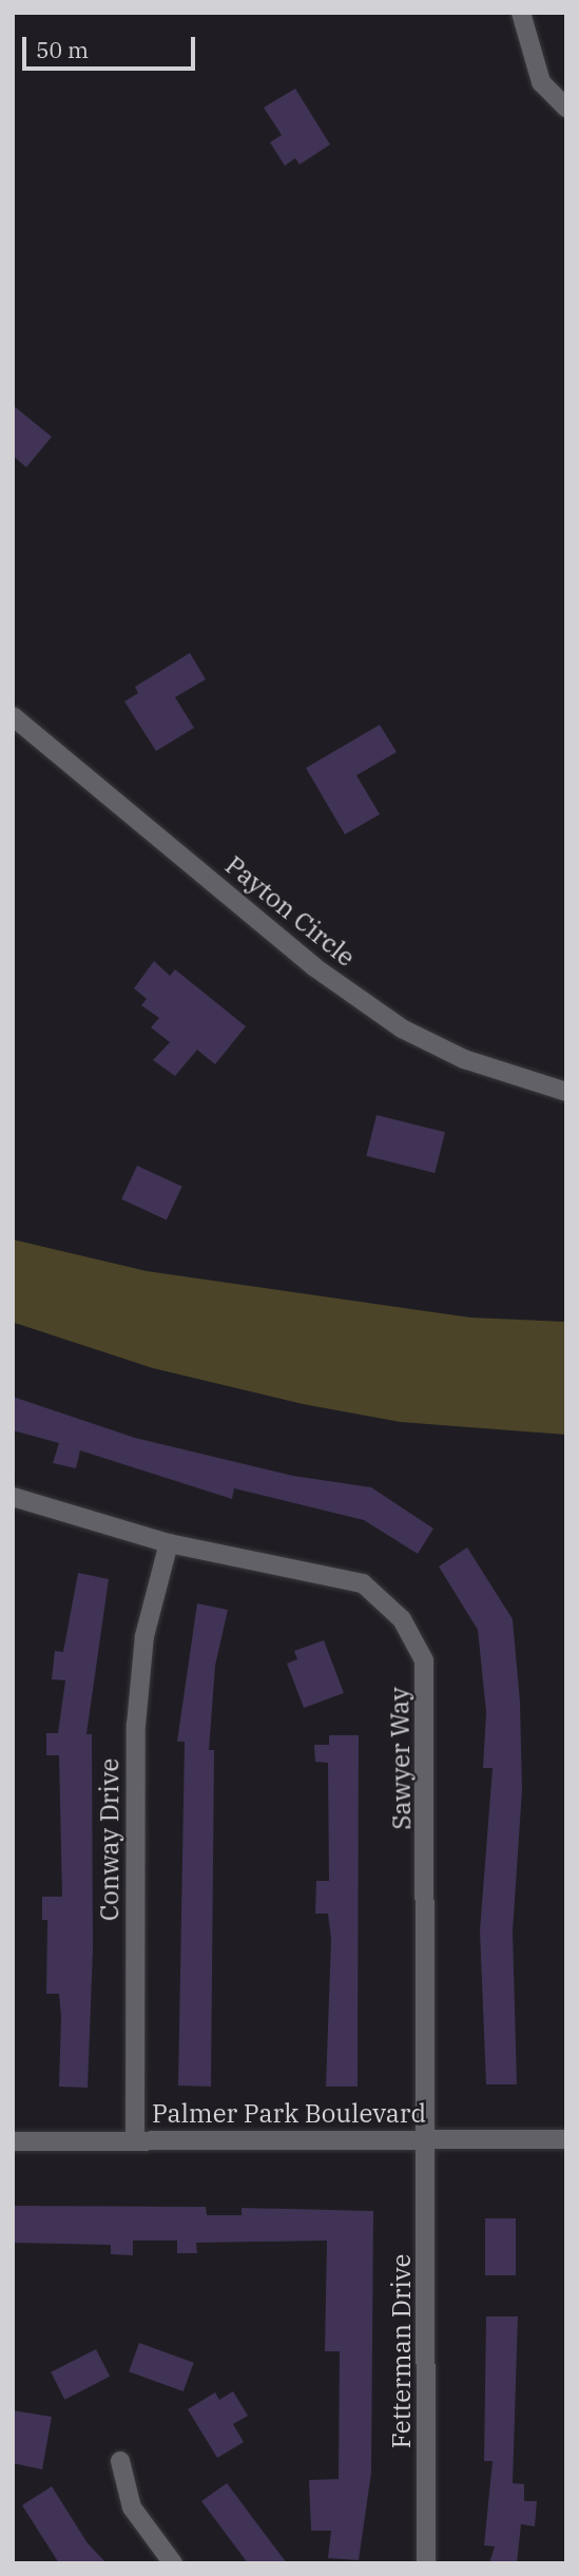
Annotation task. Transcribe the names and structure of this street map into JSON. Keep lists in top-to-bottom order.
{
  "streets": {
    "street": [
      "Payton Circle",
      "Sawyer Way",
      "Conway Drive",
      "Palmer Park Boulevard",
      "Fetterman Drive"
    ]
  },
  "crossings": [
    ["Sawyer Way", "Conway Drive"],
    ["Sawyer Way", "Palmer Park Boulevard"],
    ["Sawyer Way", "Fetterman Drive"],
    ["Conway Drive", "Palmer Park Boulevard"],
    ["Palmer Park Boulevard", "Fetterman Drive"]
  ],
  "scale_bar": "50 m"
}
